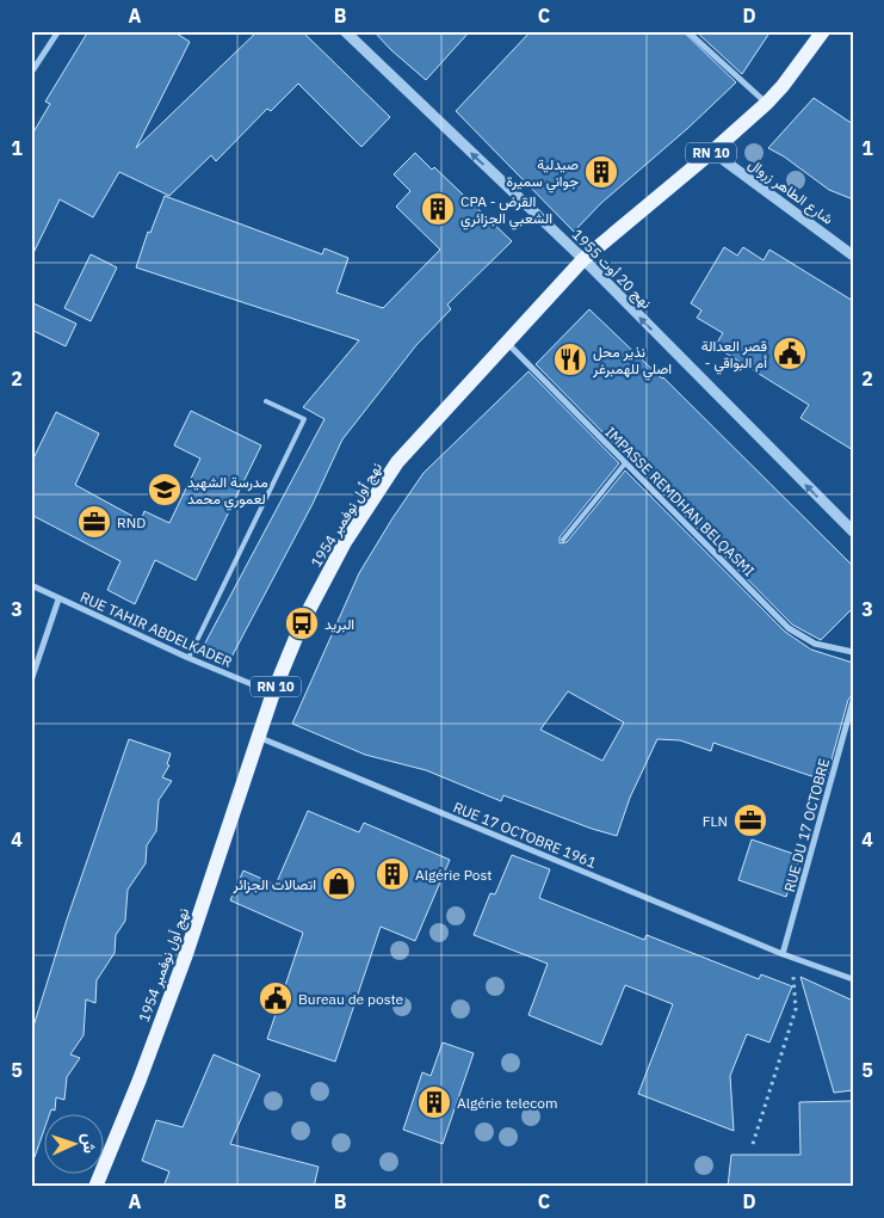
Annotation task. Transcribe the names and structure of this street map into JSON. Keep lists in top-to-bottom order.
{
  "streets": {
    "main road": ["RN 10", "نهج أول نوفمبر 1954"],
    "street": [
      "شارع الطاهر زروال",
      "نهج 20 أوت 1955",
      "IMPASSE REMDHAN BELQASMI",
      "RUE TAHIR ABDELKADER",
      "RUE DU 17 OCTOBRE",
      "RUE 17 OCTOBRE 1961"
    ]
  },
  "crossings": [
    ["شارع الطاهر زروال", "نهج أول نوفمبر 1954"],
    ["نهج 20 أوت 1955", "نهج أول نوفمبر 1954"],
    ["IMPASSE REMDHAN BELQASMI", "نهج أول نوفمبر 1954"],
    ["نهج أول نوفمبر 1954", "RUE TAHIR ABDELKADER"],
    ["نهج أول نوفمبر 1954", "RUE 17 OCTOBRE 1961"],
    ["RUE DU 17 OCTOBRE", "RUE 17 OCTOBRE 1961"]
  ],
  "one_way": ["نهج 20 أوت 1955"],
  "places": {
    "building": [
      "صيدلية جواني سميرة",
      "CPA - القرض الشعبي الجزائري",
      "Algérie Post",
      "Algérie telecom"
    ],
    "public building": ["قصر العدالة - أم البواقي", "Bureau de poste"],
    "restaurant": ["نذير محل اصلي للهمبرغر"],
    "school or university": ["مدرسة الشهيد لعموري محمد"],
    "office": ["RND", "FLN"],
    "bus stop": ["البريد"],
    "shop": ["اتصالات الجزائر"]
  },
  "north": "right",
  "grid": {
    "columns": [
      "A",
      "B",
      "C",
      "D"
    ],
    "rows": [
      "1",
      "2",
      "3",
      "4",
      "5"
    ]
  }
}
